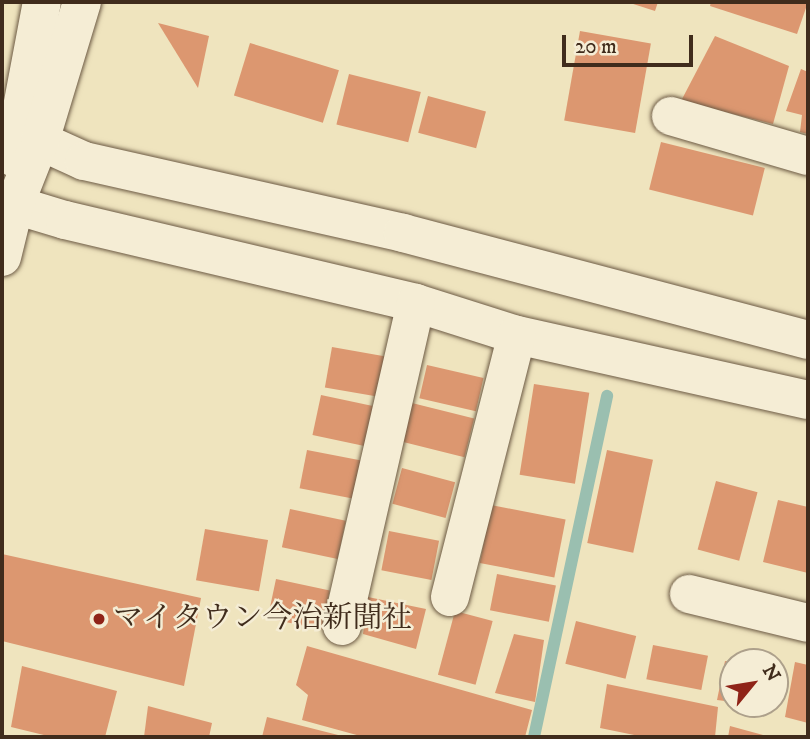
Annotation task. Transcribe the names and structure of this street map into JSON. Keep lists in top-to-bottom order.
{
  "places": ["マイタウン今治新聞社"],
  "scale_bar": "20 m",
  "north": "top right"
}
